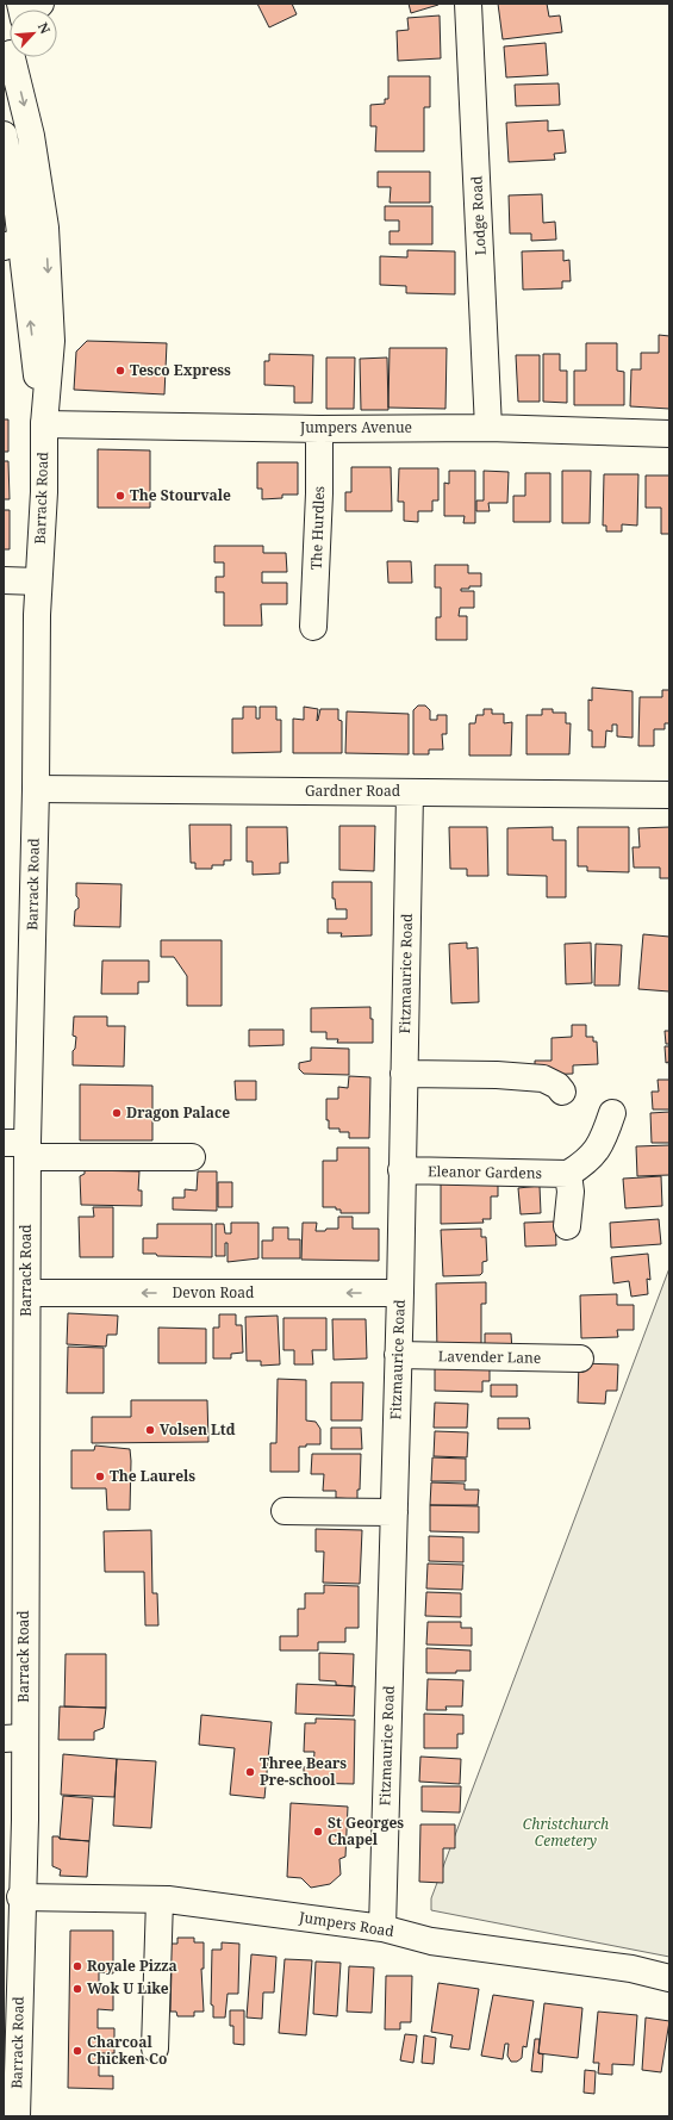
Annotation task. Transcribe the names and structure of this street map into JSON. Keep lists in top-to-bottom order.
{
  "streets": {
    "street": [
      "Lodge Road",
      "Jumpers Avenue",
      "Barrack Road",
      "The Hurdles",
      "Gardner Road",
      "Fitzmaurice Road",
      "Eleanor Gardens",
      "Devon Road",
      "Lavender Lane",
      "Jumpers Road"
    ]
  },
  "crossings": [
    ["Lodge Road", "Jumpers Avenue"],
    ["Jumpers Avenue", "Barrack Road"],
    ["Jumpers Avenue", "The Hurdles"],
    ["Barrack Road", "Gardner Road"],
    ["Barrack Road", "Devon Road"],
    ["Barrack Road", "Jumpers Road"],
    ["Gardner Road", "Fitzmaurice Road"],
    ["Fitzmaurice Road", "Eleanor Gardens"],
    ["Fitzmaurice Road", "Devon Road"],
    ["Fitzmaurice Road", "Lavender Lane"],
    ["Fitzmaurice Road", "Jumpers Road"]
  ],
  "parks": ["Christchurch Cemetery"],
  "places": [
    "Tesco Express",
    "The Stourvale",
    "Dragon Palace",
    "Volsen Ltd",
    "The Laurels",
    "Three Bears Pre-school",
    "St Georges Chapel",
    "Royale Pizza",
    "Wok U Like",
    "Charcoal Chicken Co"
  ],
  "north": "top right"
}
